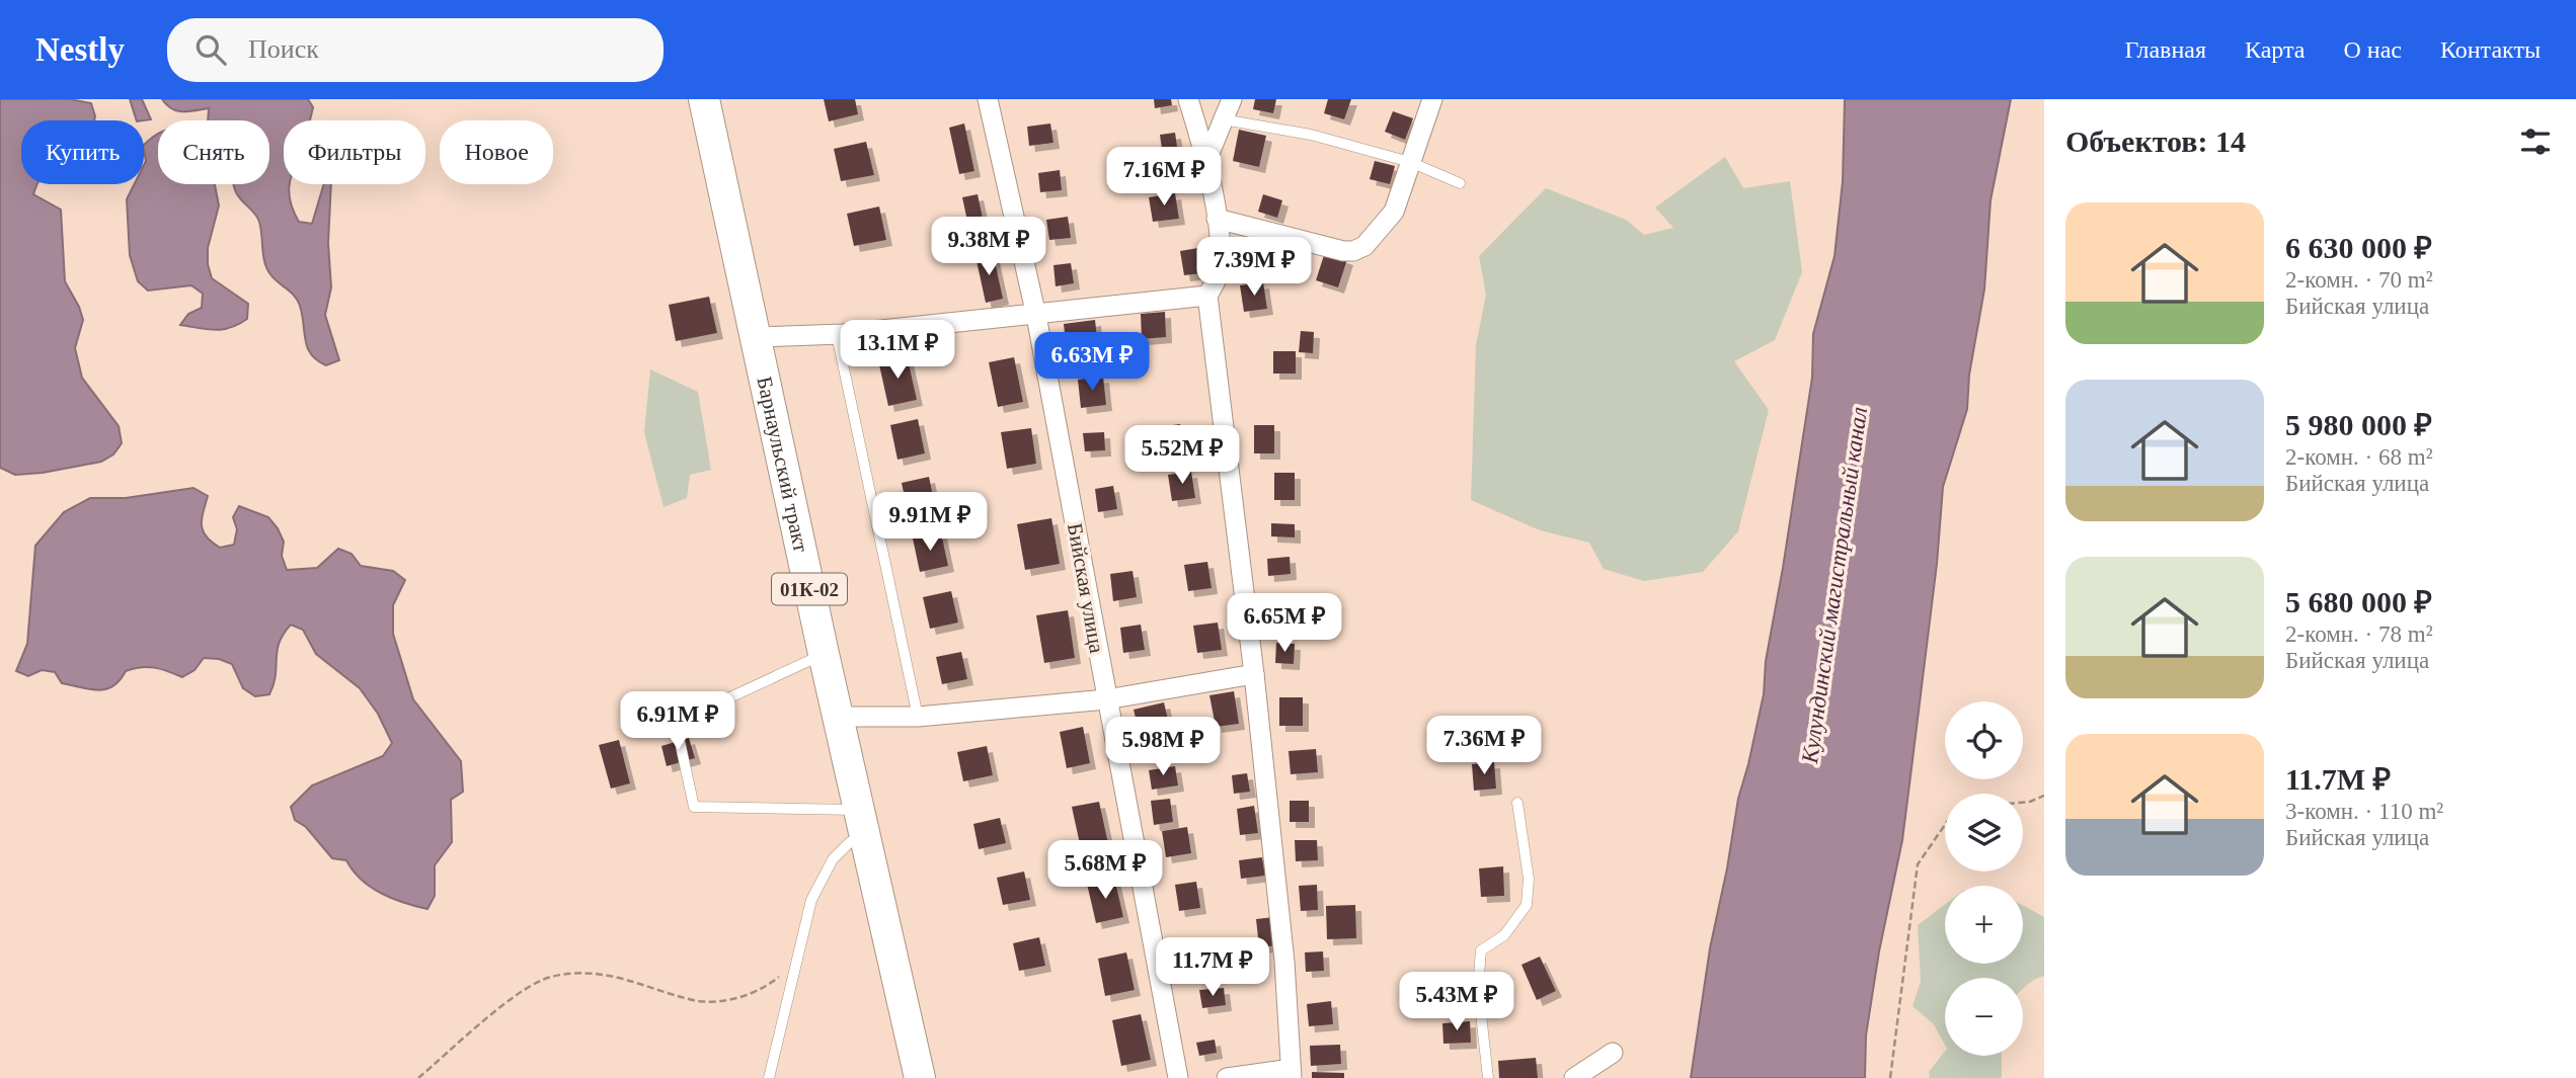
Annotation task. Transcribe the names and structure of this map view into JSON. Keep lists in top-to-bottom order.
{
  "streets": {
    "main road": ["Барнаульский тракт", "01К-02"],
    "street": ["Бийская улица"]
  },
  "water": ["Кулундинский магистральный канал"],
  "page": {
    "header": "Nestly",
    "search": "Поиск",
    "nav": [
      "Главная",
      "Карта",
      "О нас",
      "Контакты"
    ],
    "heading": "Объектов: 14",
    "chip": [
      "Купить",
      "Снять",
      "Фильтры",
      "Новое"
    ],
    "price": [
      "7.16M ₽",
      "9.38M ₽",
      "7.39M ₽",
      "13.1M ₽",
      "6.63M ₽",
      "5.52M ₽",
      "9.91M ₽",
      "6.65M ₽",
      "6.91M ₽",
      "7.36M ₽",
      "5.98M ₽",
      "5.68M ₽",
      "11.7M ₽",
      "5.43M ₽"
    ],
    "list": [
      {
        "name": "6 630 000 ₽",
        "note": "2-комн. · 70 m² · Бийская улица"
      },
      {
        "name": "5 980 000 ₽",
        "note": "2-комн. · 68 m² · Бийская улица"
      },
      {
        "name": "5 680 000 ₽",
        "note": "2-комн. · 78 m² · Бийская улица"
      },
      {
        "name": "11.7M ₽",
        "note": "3-комн. · 110 m² · Бийская улица"
      }
    ],
    "map_buttons": ["+", "−"]
  }
}
